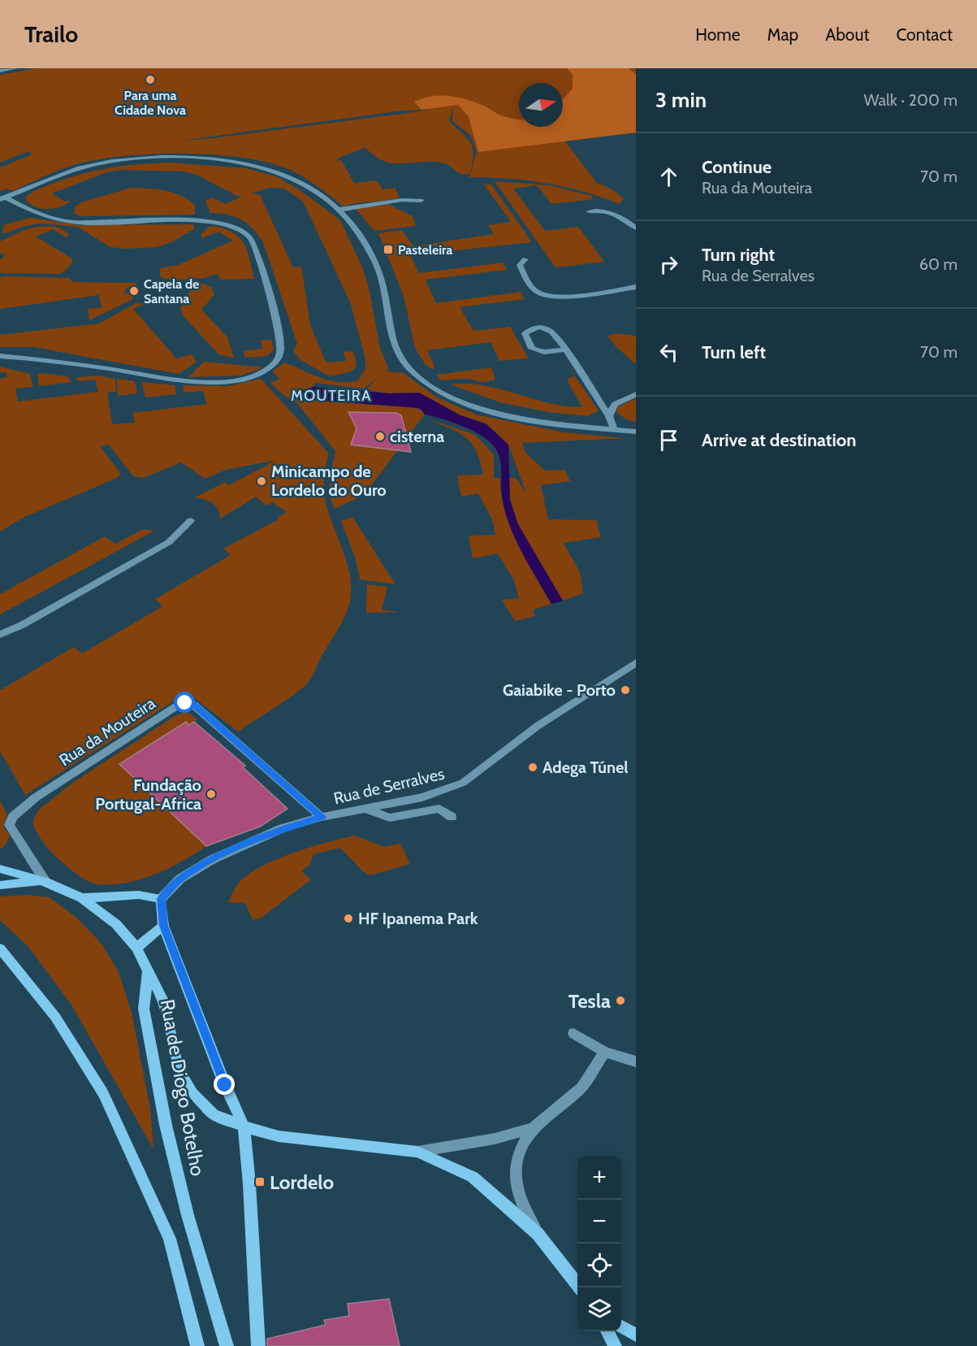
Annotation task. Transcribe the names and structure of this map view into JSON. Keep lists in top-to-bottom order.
{
  "streets": {
    "main road": ["Rua de Diogo Botelho"],
    "street": ["Rua da Mouteira", "Rua de Serralves"]
  },
  "crossings": [
    ["Rua da Mouteira", "Rua de Serralves"]
  ],
  "districts": ["MOUTEIRA"],
  "places": {
    "other": [
      "Para uma Cidade Nova",
      "Capela de Santana",
      "cisterna",
      "Minicampo de Lordelo do Ouro",
      "Gaiabike - Porto",
      "Adega Túnel",
      "Fundação Portugal-Africa",
      "HF Ipanema Park",
      "Tesla"
    ],
    "transit": ["Pasteleira", "Lordelo"]
  },
  "north": "right",
  "page": {
    "header": "Trailo",
    "nav": [
      "Home",
      "Map",
      "About",
      "Contact"
    ],
    "heading": ["3 min", "Walk · 200 m"],
    "list": [
      ["Continue", "Rua da Mouteira", "70 m"],
      ["Turn right", "Rua de Serralves", "60 m"],
      ["Turn left", "70 m"],
      "Arrive at destination"
    ],
    "map_buttons": ["+", "−"]
  }
}
